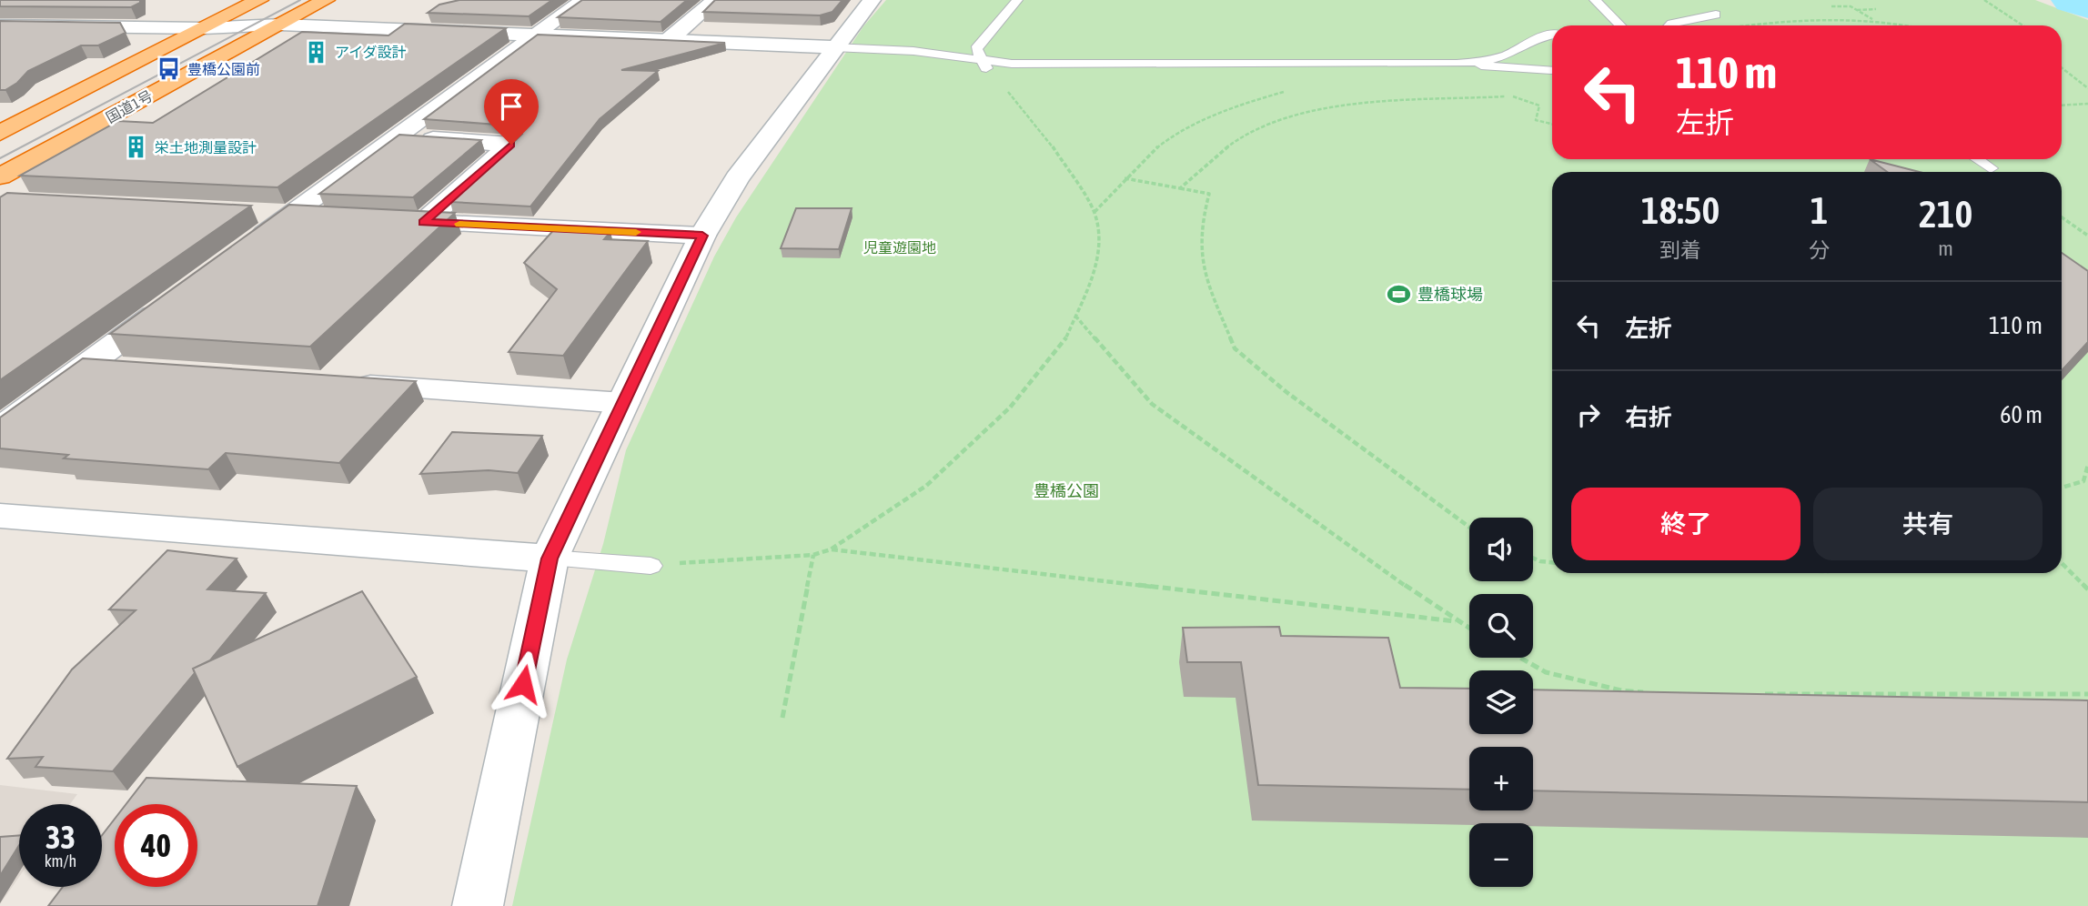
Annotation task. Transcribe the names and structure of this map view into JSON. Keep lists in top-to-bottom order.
{
  "streets": {
    "highway": ["国道1号"]
  },
  "parks": ["児童遊園地", "豊橋公園"],
  "places": {
    "building": ["アイダ設計", "栄土地測量設計"],
    "bus stop": ["豊橋公園前"],
    "sports": ["豊橋球場"]
  },
  "page": {
    "turn": ["110 m", "左折"],
    "eta": [
      "18:50",
      "到着",
      "1",
      "分",
      "210",
      "m"
    ],
    "list": [
      {
        "name": "左折",
        "value": "110 m"
      },
      {
        "name": "右折",
        "value": "60 m"
      }
    ],
    "buttons": ["終了", "共有"],
    "map_buttons": ["+", "−"],
    "speed": "33 km/h",
    "limit": "40"
  }
}
